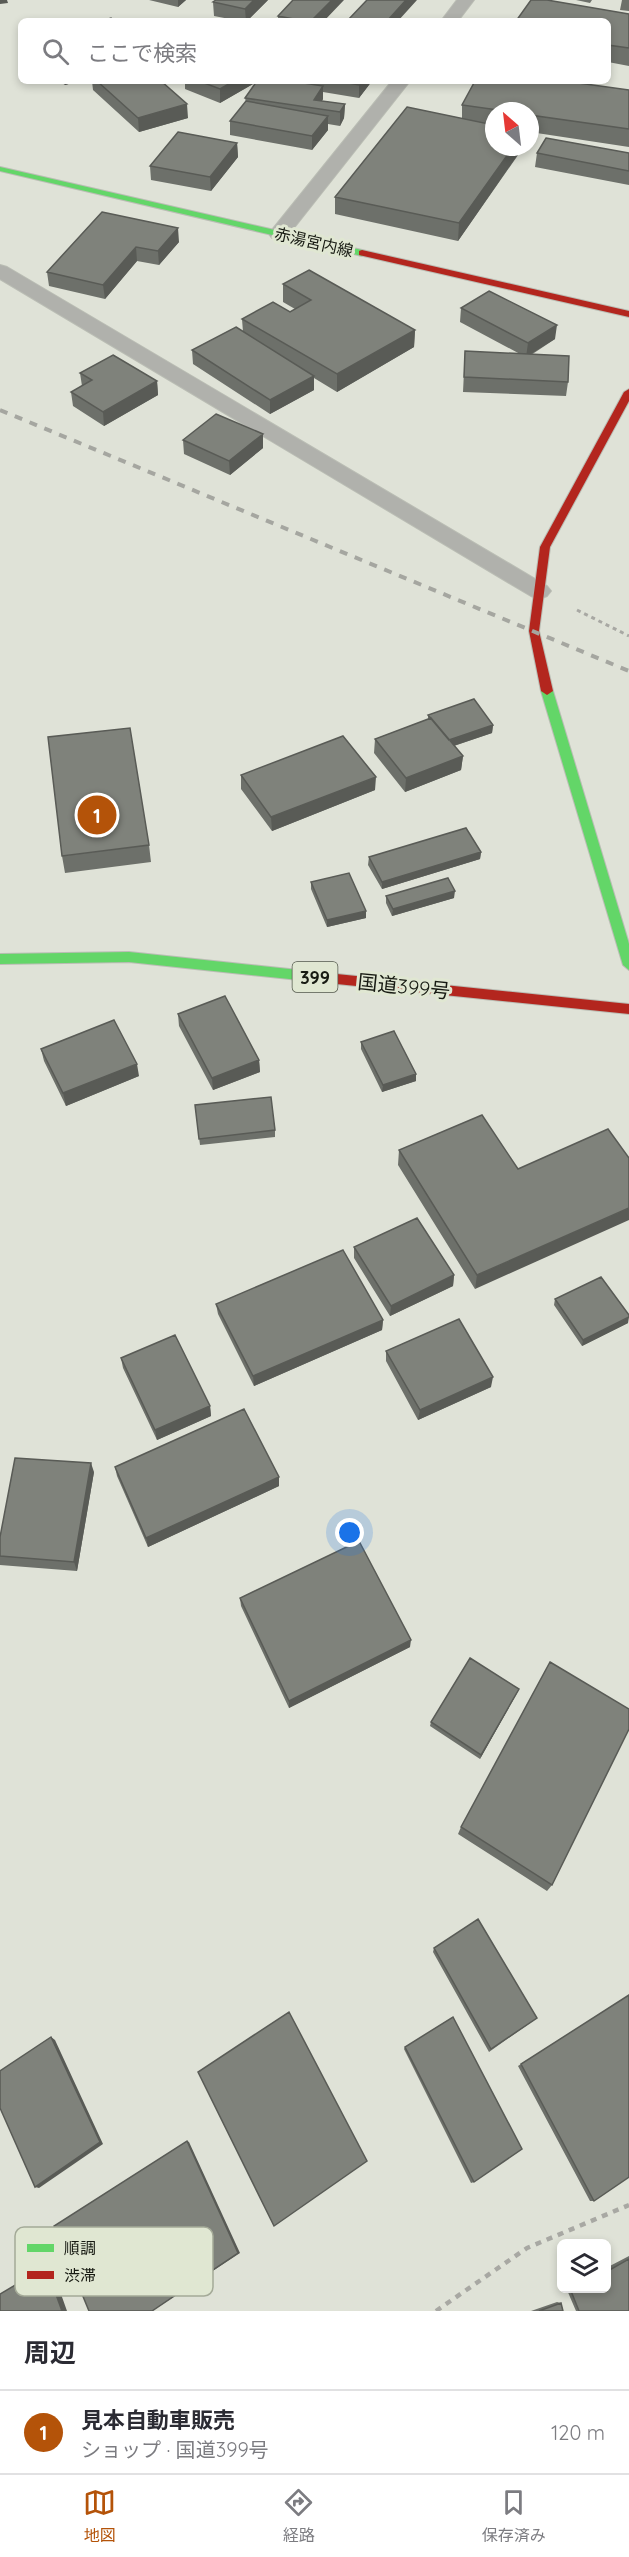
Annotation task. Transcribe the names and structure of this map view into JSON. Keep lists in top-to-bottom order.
{
  "streets": {
    "main road": ["赤湯宮内線", "399", "国道399号"]
  },
  "legend": ["順調", "渋滞"],
  "north": "top left",
  "page": {
    "search": "ここで検索",
    "pins": "1",
    "heading": "周辺",
    "list": [
      {
        "mark": "1",
        "name": "見本自動車販売",
        "note": "ショップ · 国道399号",
        "value": "120 m"
      }
    ],
    "nav": ["地図", "経路", "保存済み"]
  }
}
